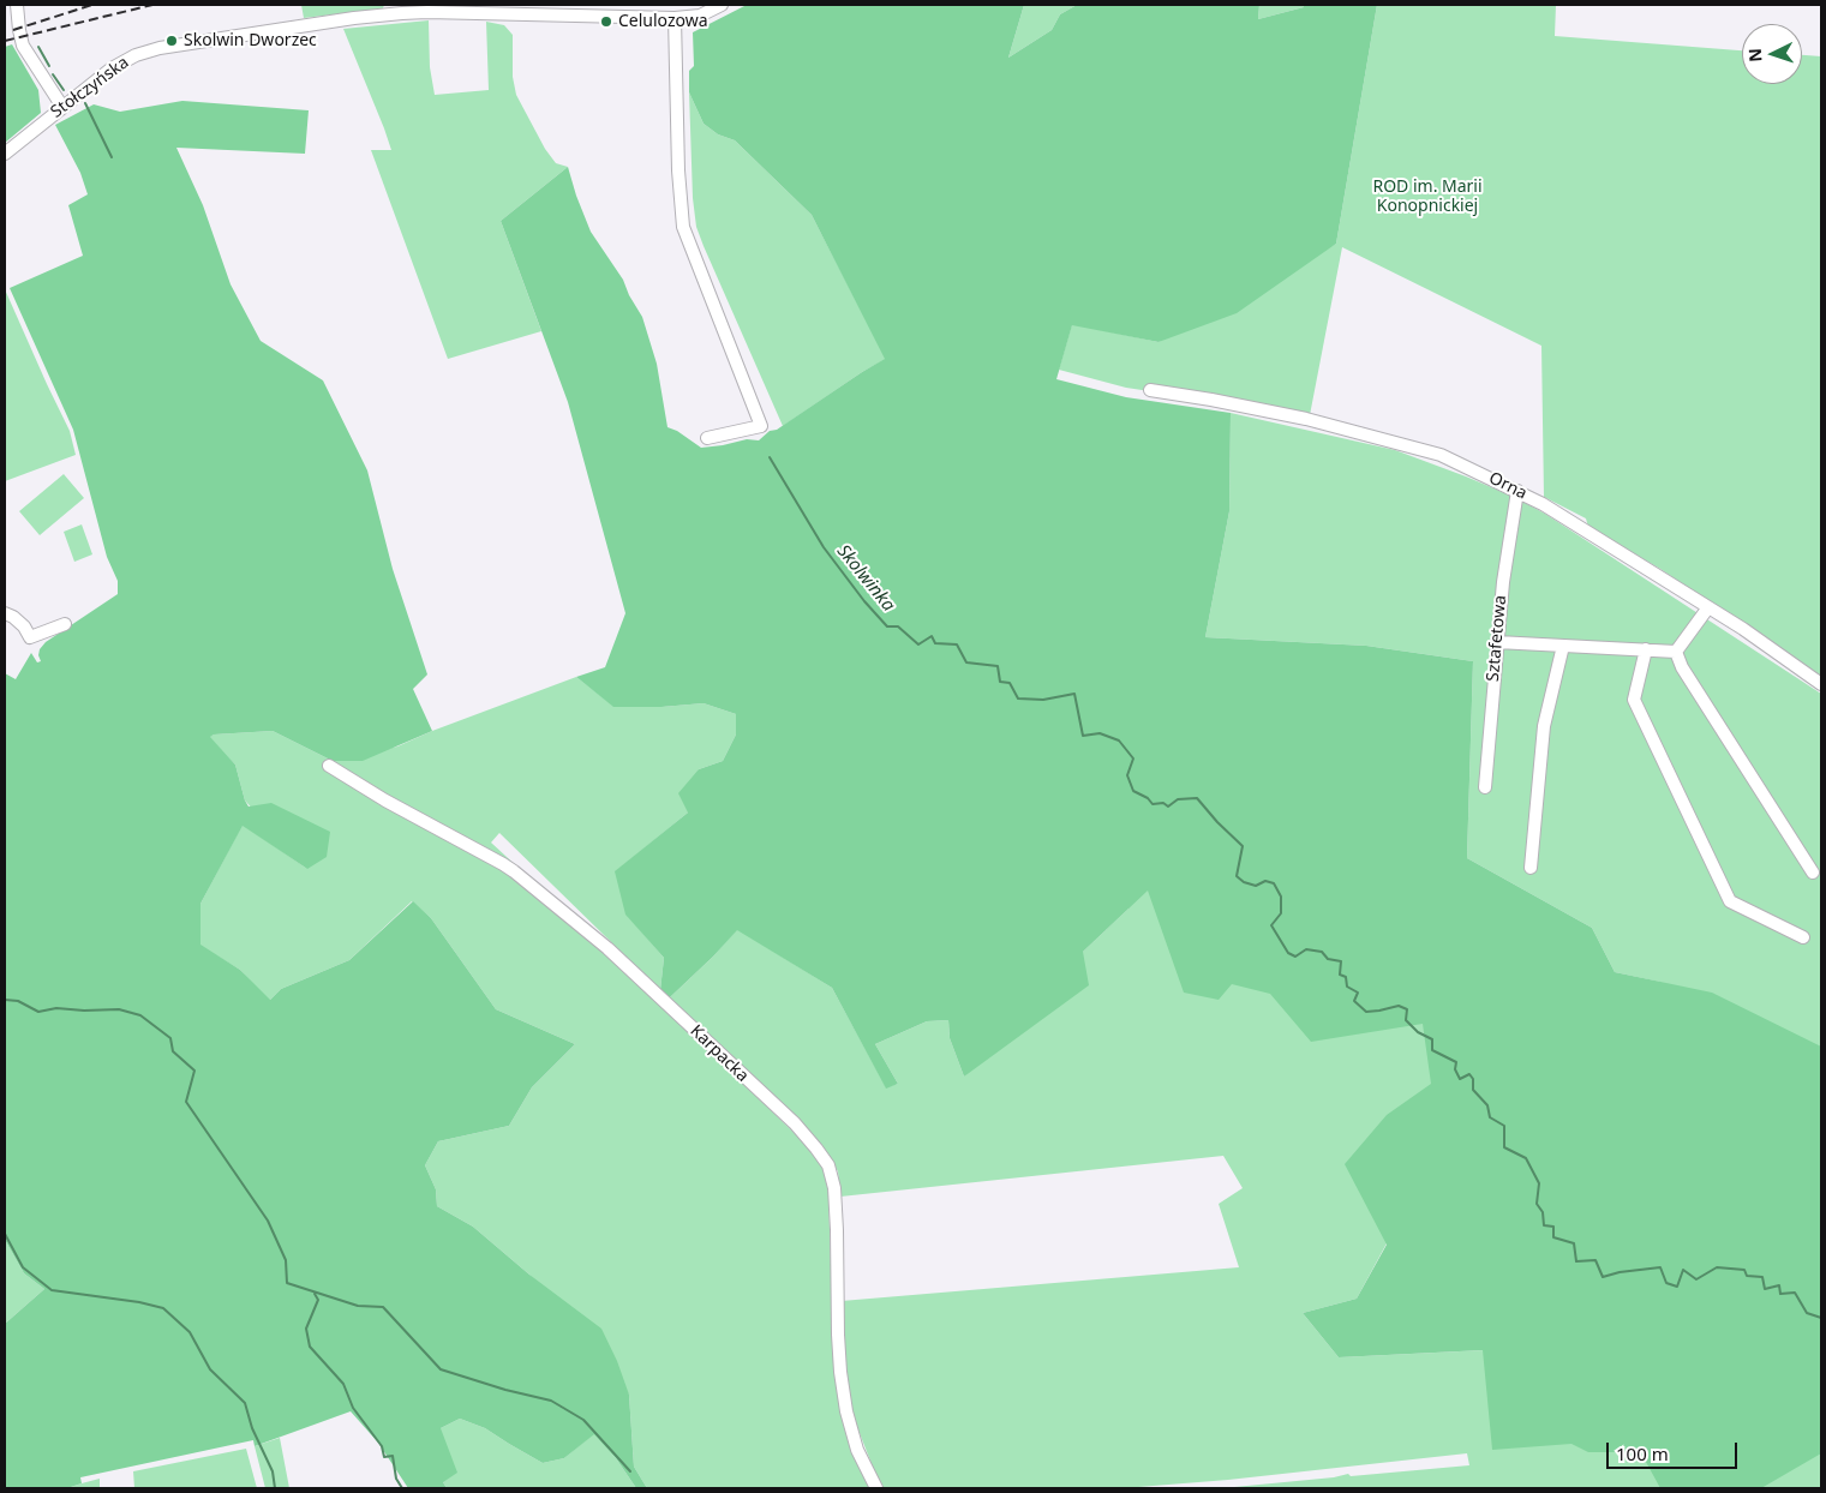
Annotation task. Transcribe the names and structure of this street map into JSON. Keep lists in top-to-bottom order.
{
  "streets": {
    "street": [
      "Stołczyńska",
      "Orna",
      "Sztafetowa",
      "Karpacka"
    ]
  },
  "crossings": [
    ["Orna", "Sztafetowa"]
  ],
  "water": ["Skolwinka"],
  "parks": ["ROD im. Marii Konopnickiej"],
  "places": ["Celulozowa", "Skolwin Dworzec"],
  "scale_bar": "100 m",
  "north": "left"
}
